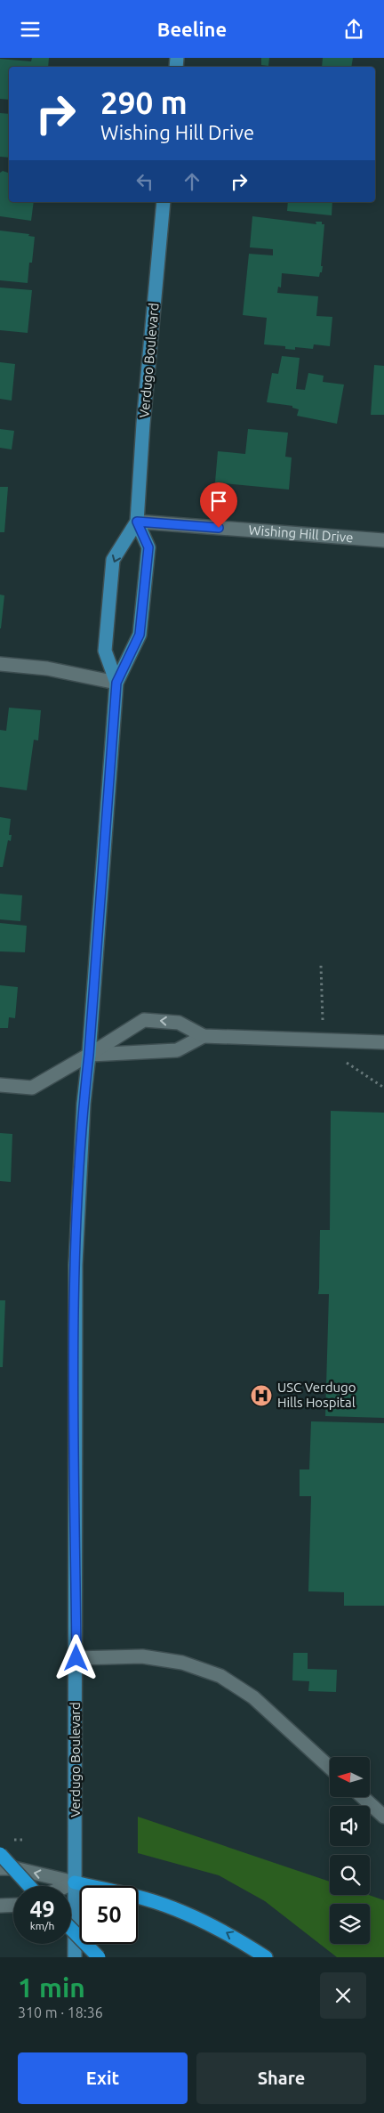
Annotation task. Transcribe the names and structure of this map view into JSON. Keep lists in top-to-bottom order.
{
  "streets": {
    "main road": ["Verdugo Boulevard"],
    "street": ["Wishing Hill Drive"]
  },
  "crossings": [
    ["Verdugo Boulevard", "Wishing Hill Drive"]
  ],
  "places": {
    "hospital": ["USC Verdugo Hills Hospital"]
  },
  "north": "left",
  "page": {
    "header": "Beeline",
    "turn": ["290 m", "Wishing Hill Drive"],
    "speed": "49 km/h",
    "limit": "50",
    "heading": ["1 min", "310 m · 18:36"],
    "buttons": ["Exit", "Share"]
  }
}
